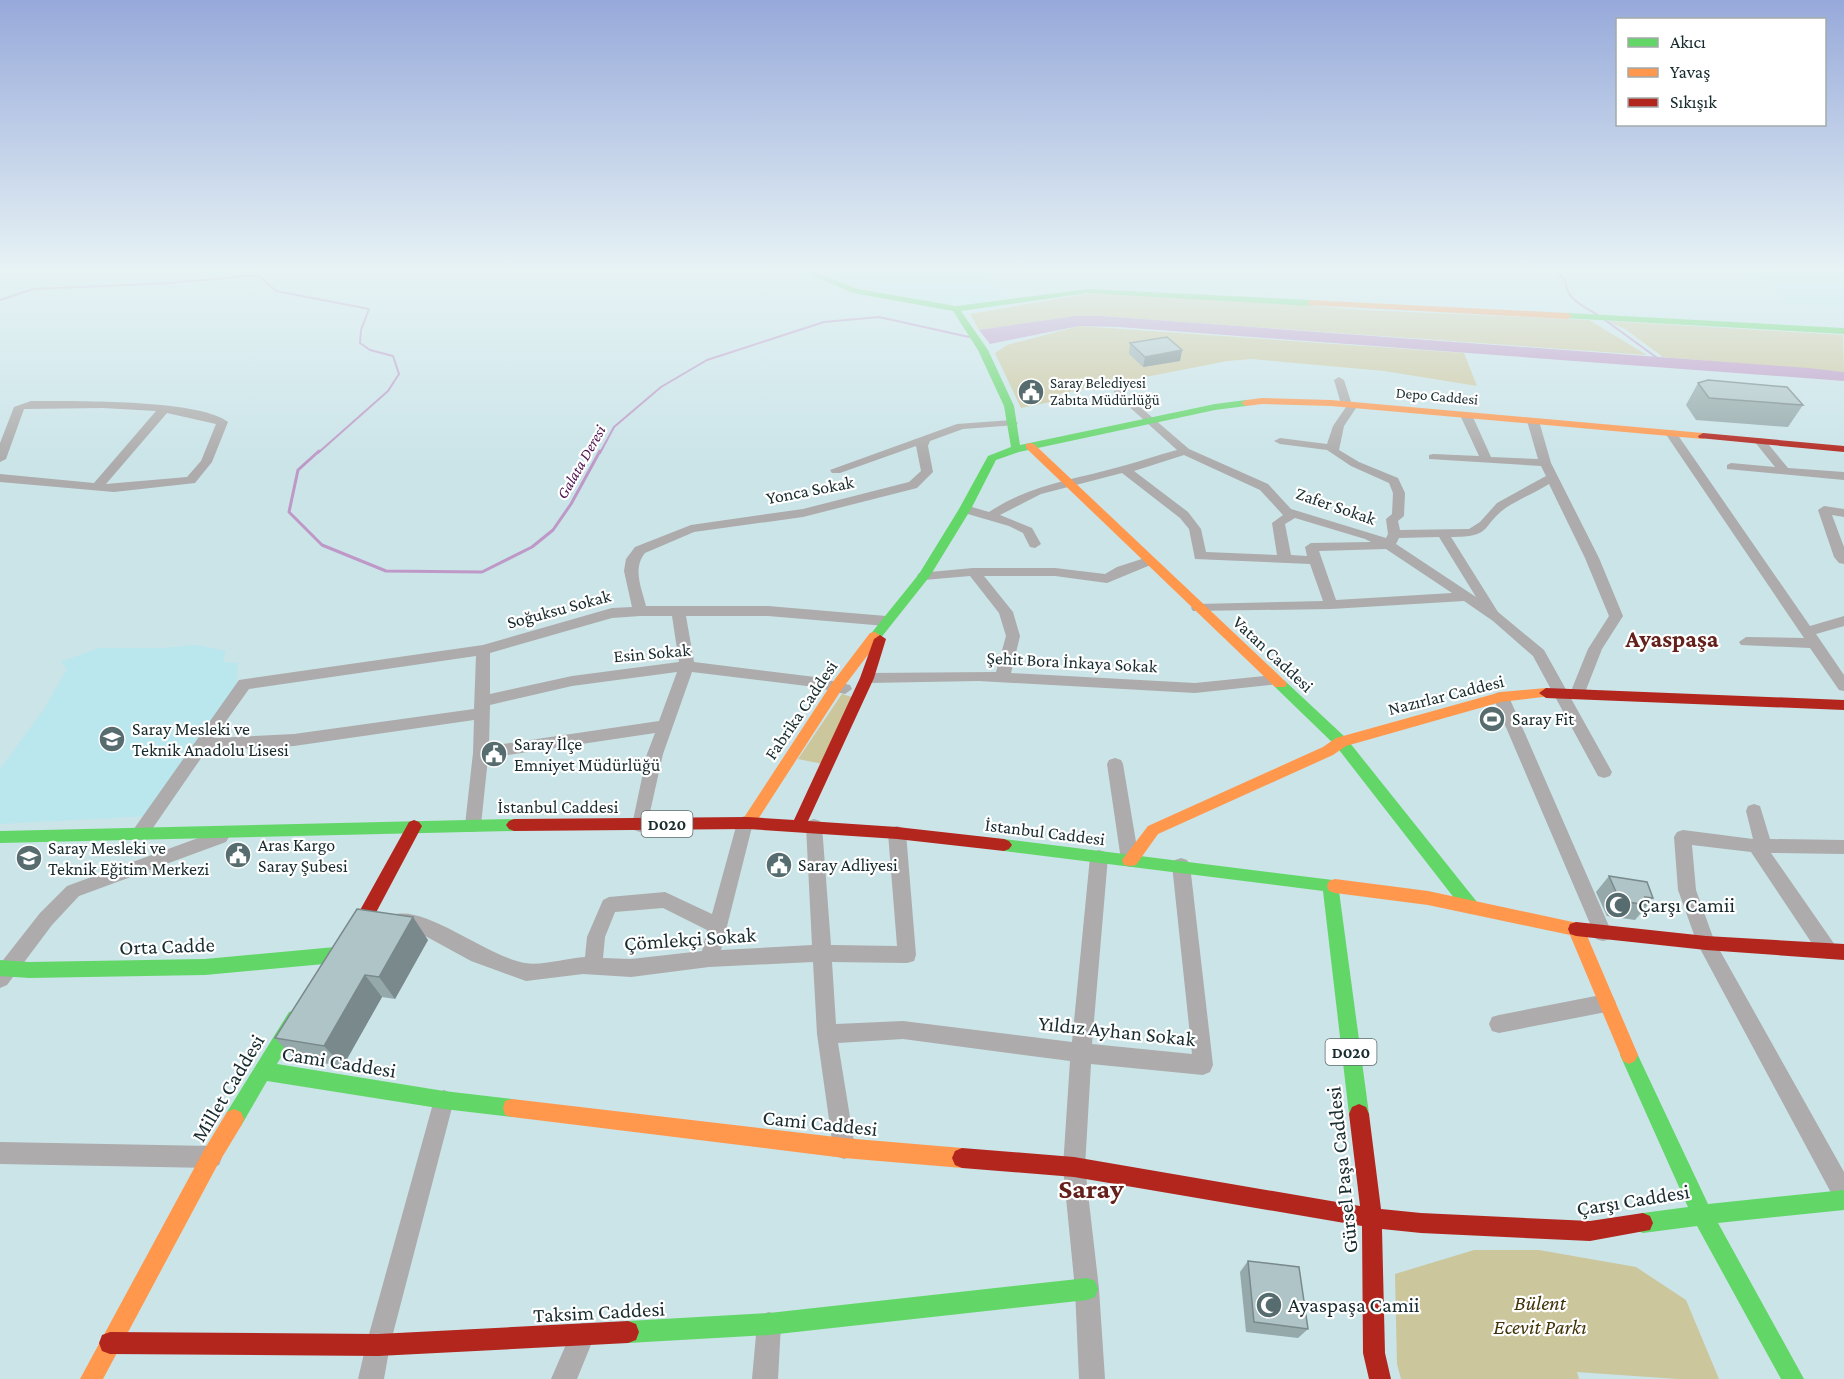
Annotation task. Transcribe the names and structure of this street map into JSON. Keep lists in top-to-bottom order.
{
  "streets": {
    "main road": [
      "Depo Caddesi",
      "Vatan Caddesi",
      "Nazırlar Caddesi",
      "Fabrika Caddesi",
      "İstanbul Caddesi",
      "D020",
      "Orta Cadde",
      "Cami Caddesi",
      "Millet Caddesi",
      "Gürsel Paşa Caddesi",
      "Çarşı Caddesi",
      "Taksim Caddesi"
    ],
    "street": [
      "Yonca Sokak",
      "Zafer Sokak",
      "Soğuksu Sokak",
      "Esin Sokak",
      "Şehit Bora İnkaya Sokak",
      "Çömlekçi Sokak",
      "Yıldız Ayhan Sokak"
    ]
  },
  "crossings": [
    ["Depo Caddesi", "Zafer Sokak"],
    ["Depo Caddesi", "Vatan Caddesi"],
    ["Depo Caddesi", "Fabrika Caddesi"],
    ["Yonca Sokak", "Soğuksu Sokak"],
    ["Zafer Sokak", "Nazırlar Caddesi"],
    ["Soğuksu Sokak", "Esin Sokak"],
    ["Soğuksu Sokak", "Fabrika Caddesi"],
    ["Esin Sokak", "Fabrika Caddesi"],
    ["Vatan Caddesi", "Şehit Bora İnkaya Sokak"],
    ["Vatan Caddesi", "Nazırlar Caddesi"],
    ["Vatan Caddesi", "Fabrika Caddesi"],
    ["Vatan Caddesi", "D020"],
    ["Şehit Bora İnkaya Sokak", "Fabrika Caddesi"],
    ["Nazırlar Caddesi", "İstanbul Caddesi"],
    ["Fabrika Caddesi", "İstanbul Caddesi"],
    ["İstanbul Caddesi", "D020"],
    ["İstanbul Caddesi", "Çömlekçi Sokak"],
    ["İstanbul Caddesi", "Yıldız Ayhan Sokak"],
    ["İstanbul Caddesi", "Gürsel Paşa Caddesi"],
    ["D020", "Gürsel Paşa Caddesi"],
    ["D020", "Çarşı Caddesi"],
    ["Cami Caddesi", "Millet Caddesi"],
    ["Cami Caddesi", "Gürsel Paşa Caddesi"],
    ["Cami Caddesi", "Çarşı Caddesi"],
    ["Millet Caddesi", "Taksim Caddesi"],
    ["Gürsel Paşa Caddesi", "Çarşı Caddesi"]
  ],
  "districts": ["Ayaspaşa", "Saray"],
  "water": ["Galata Deresi"],
  "parks": ["Bülent Ecevit Parkı"],
  "places": {
    "public building": [
      "Saray Belediyesi Zabıta Müdürlüğü",
      "Saray İlçe Emniyet Müdürlüğü",
      "Aras Kargo Saray Şubesi",
      "Saray Adliyesi"
    ],
    "sports": ["Saray Fit"],
    "school or university": ["Saray Mesleki ve Teknik Anadolu Lisesi", "Saray Mesleki ve Teknik Eğitim Merkezi"],
    "mosque": ["Çarşı Camii", "Ayaspaşa Camii"]
  },
  "legend": ["Akıcı", "Yavaş", "Sıkışık"]
}
